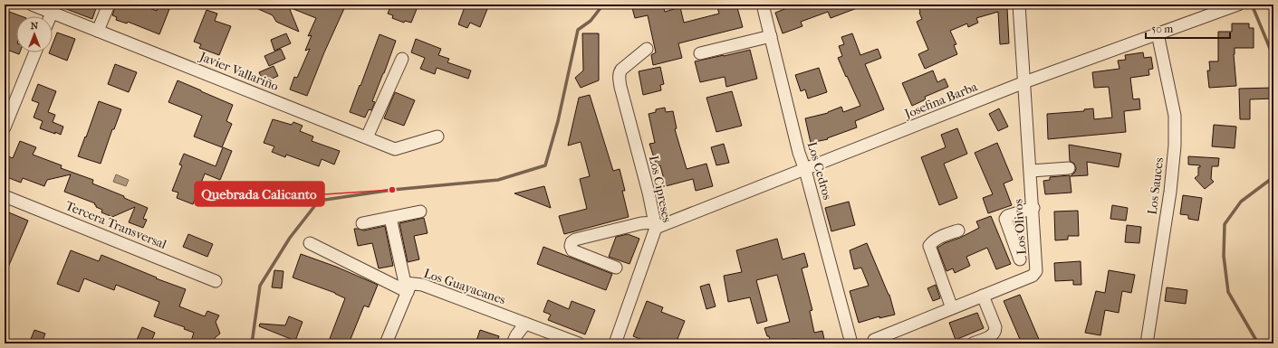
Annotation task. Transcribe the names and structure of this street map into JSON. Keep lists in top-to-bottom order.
{
  "streets": {
    "street": [
      "Javier Vallariño",
      "Josefina Barba",
      "Los Cedros",
      "Los Sauces",
      "Los Cipreses",
      "Tercera Transversal",
      "Los Olivos",
      "Los Guayacanes"
    ]
  },
  "crossings": [
    ["Josefina Barba", "Los Cedros"],
    ["Josefina Barba", "Los Sauces"],
    ["Josefina Barba", "Los Cipreses"],
    ["Josefina Barba", "Los Olivos"]
  ],
  "places": ["Quebrada Calicanto"],
  "scale_bar": "50 m",
  "north": "top"
}
